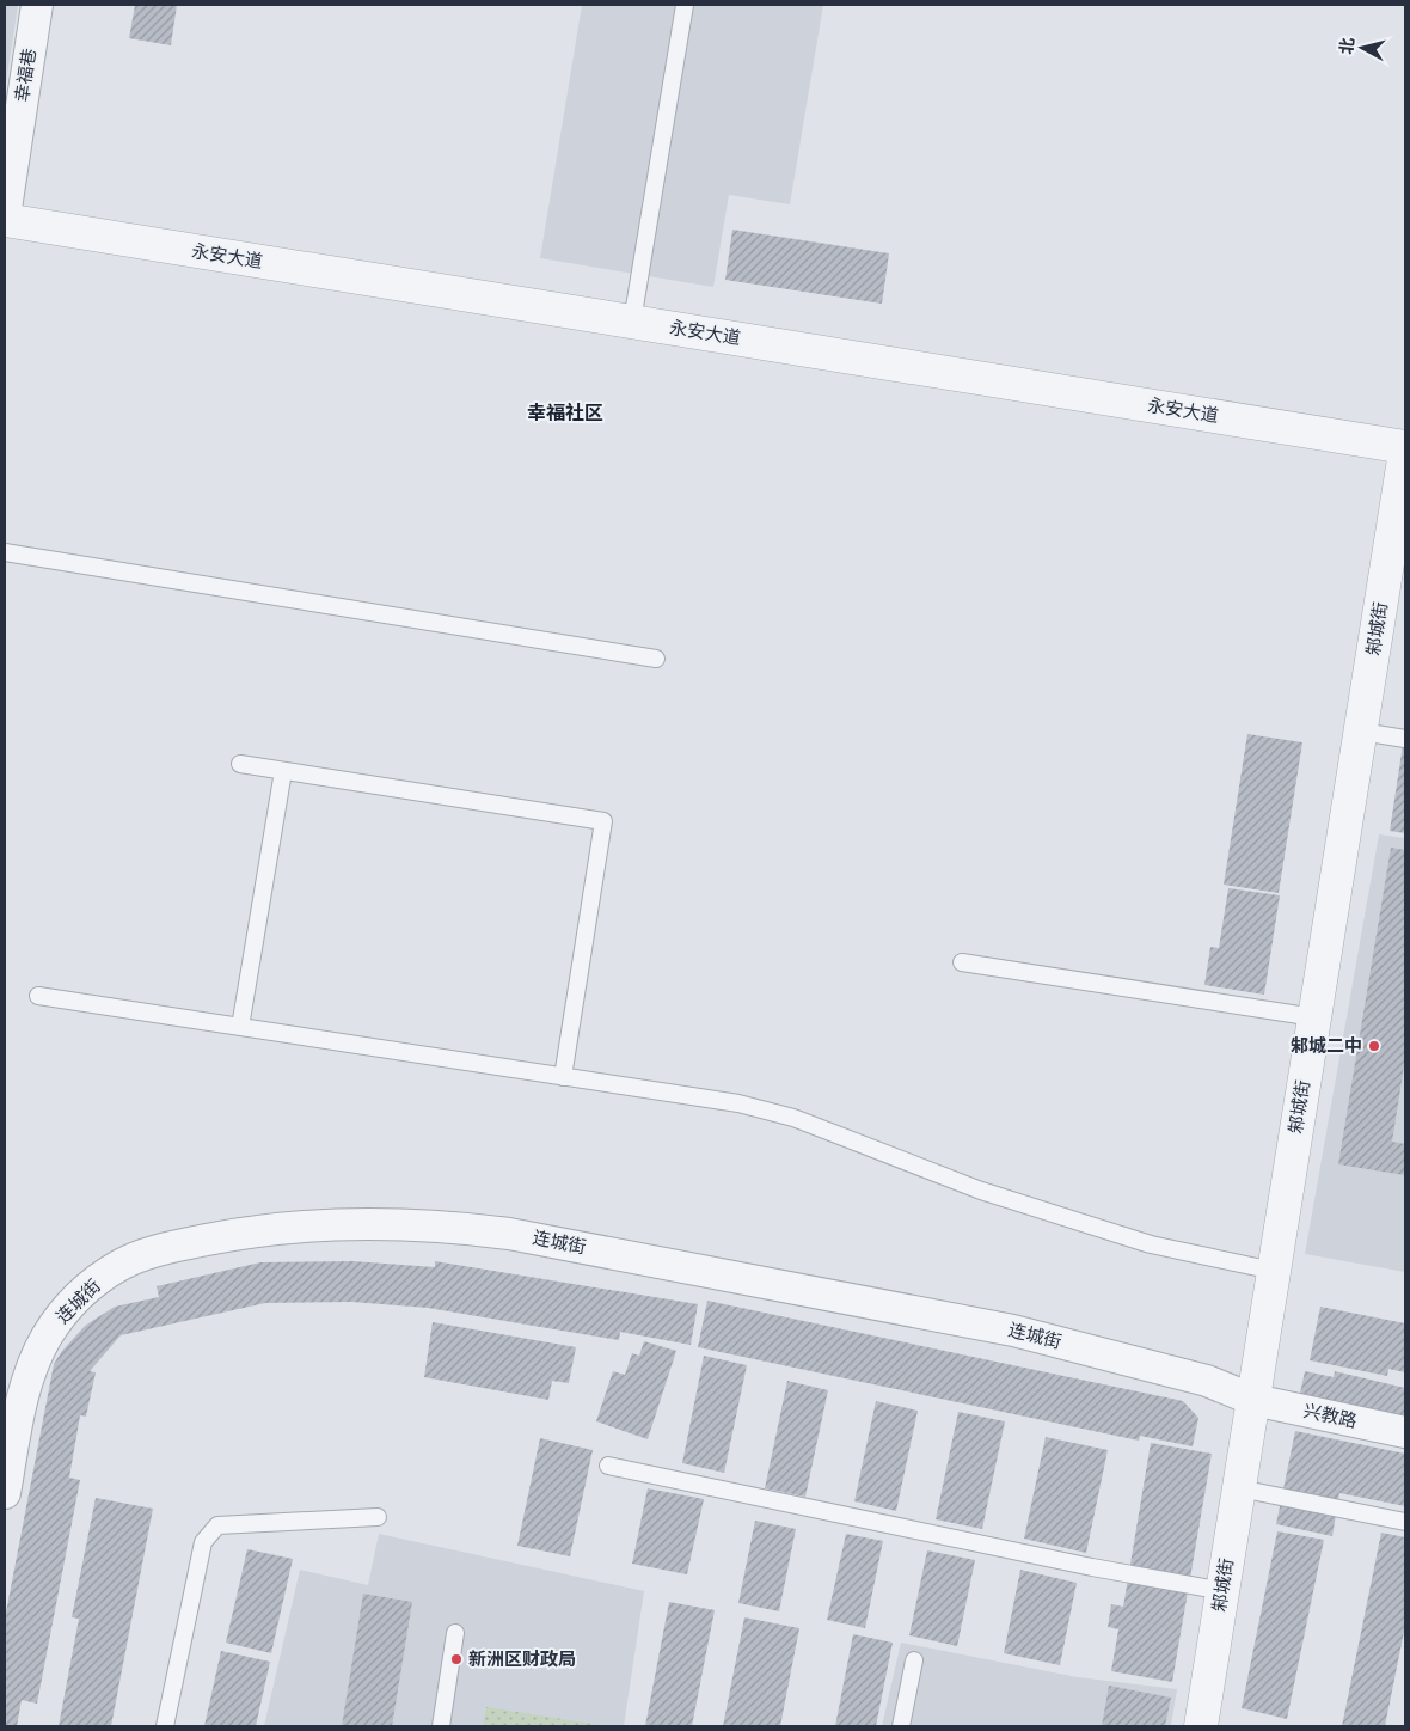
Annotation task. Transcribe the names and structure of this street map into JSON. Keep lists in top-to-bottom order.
{
  "streets": {
    "street": [
      "幸福巷",
      "永安大道",
      "邾城街",
      "连城街",
      "兴教路"
    ]
  },
  "crossings": [
    ["幸福巷", "永安大道"],
    ["邾城街", "连城街"],
    ["邾城街", "兴教路"],
    ["连城街", "兴教路"]
  ],
  "districts": ["幸福社区"],
  "places": ["邾城二中", "新洲区财政局"],
  "north": "left"
}
